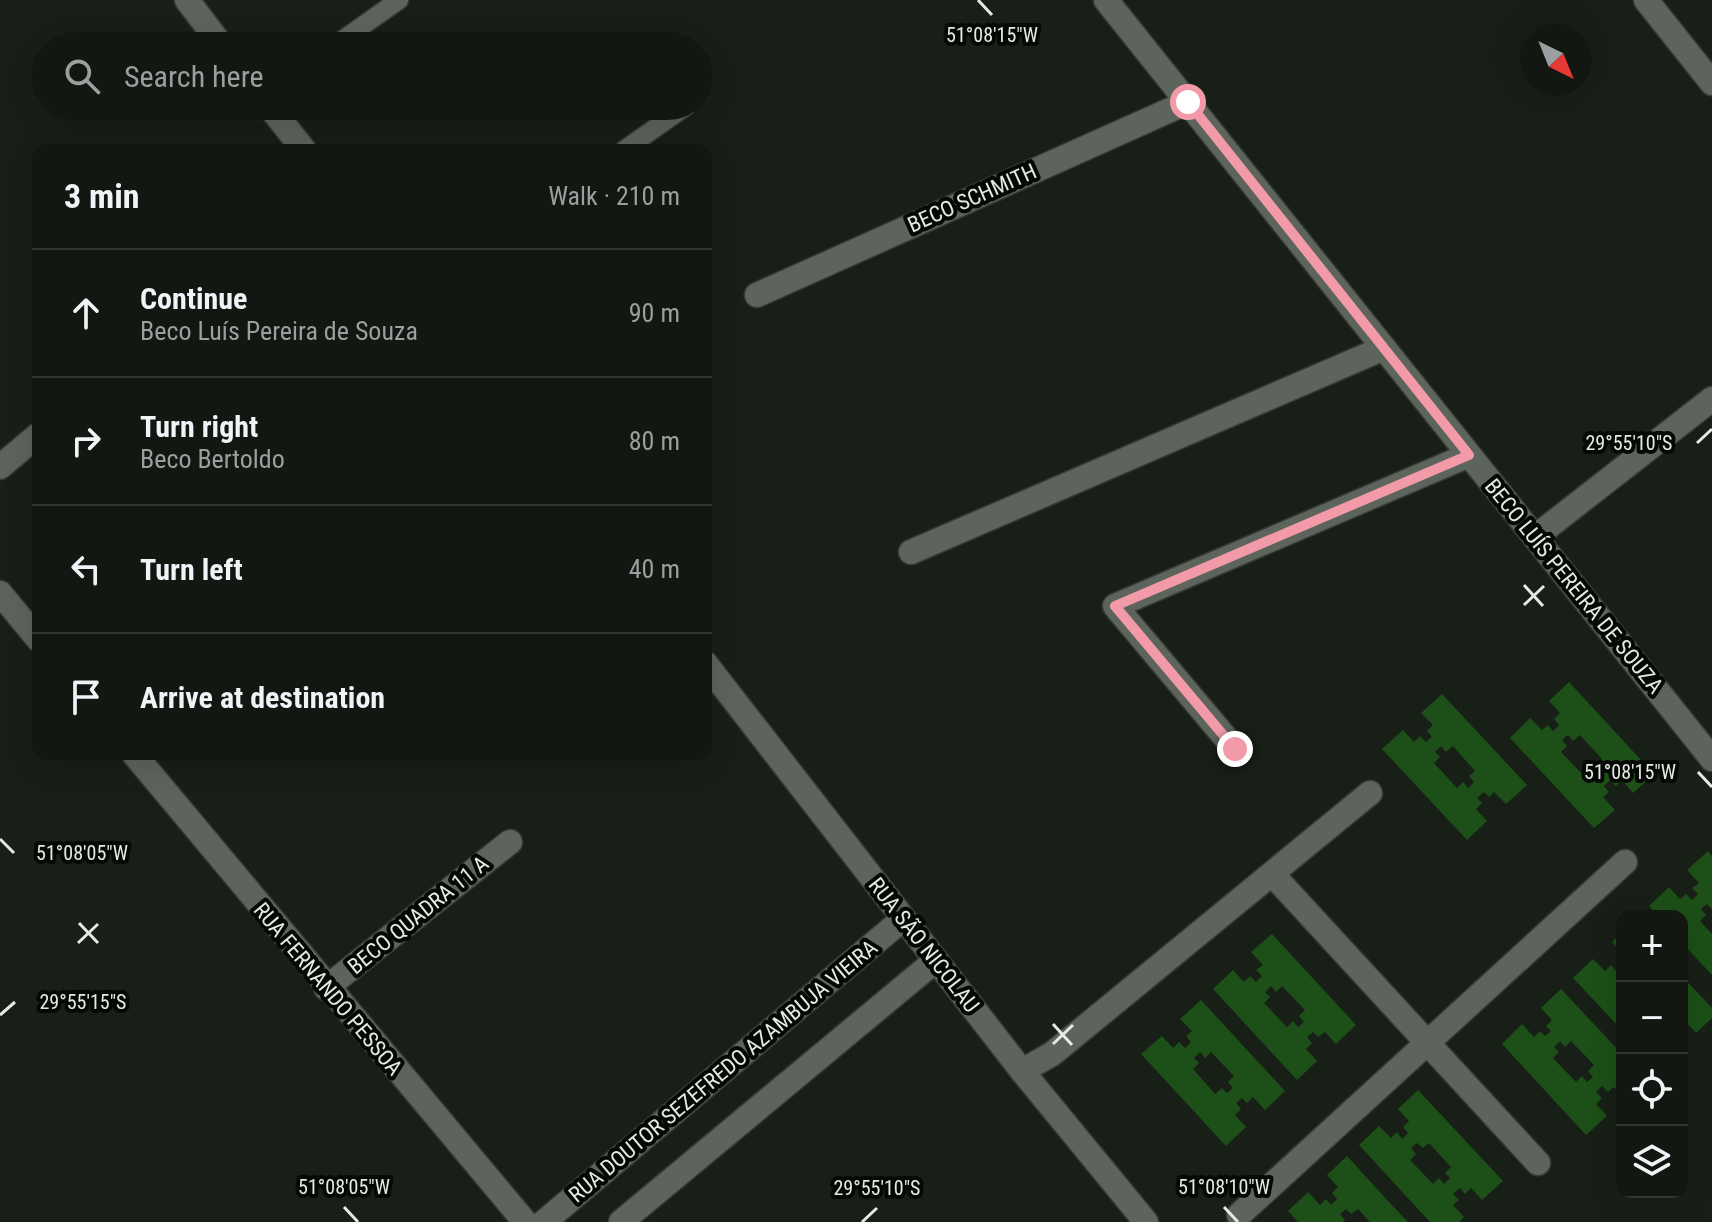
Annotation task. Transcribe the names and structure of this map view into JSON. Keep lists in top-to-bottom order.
{
  "streets": {
    "street": [
      "BECO SCHMITH",
      "BECO LUÍS PEREIRA DE SOUZA",
      "BECO QUADRA 11 A",
      "RUA SÃO NICOLAU",
      "RUA FERNANDO PESSOA",
      "RUA DOUTOR SEZEFREDO AZAMBUJA VIEIRA"
    ]
  },
  "crossings": [
    ["BECO SCHMITH", "BECO LUÍS PEREIRA DE SOUZA"],
    ["BECO QUADRA 11 A", "RUA FERNANDO PESSOA"],
    ["RUA SÃO NICOLAU", "RUA DOUTOR SEZEFREDO AZAMBUJA VIEIRA"]
  ],
  "north": "bottom right",
  "page": {
    "search": "Search here",
    "heading": ["3 min", "Walk · 210 m"],
    "list": [
      ["Continue", "Beco Luís Pereira de Souza", "90 m"],
      ["Turn right", "Beco Bertoldo", "80 m"],
      ["Turn left", "40 m"],
      "Arrive at destination"
    ],
    "map_buttons": ["+", "−"]
  },
  "coordinates": [
    "51°08'15\"W",
    "29°55'10\"S",
    "51°08'05\"W",
    "29°55'15\"S",
    "51°08'10\"W"
  ]
}
